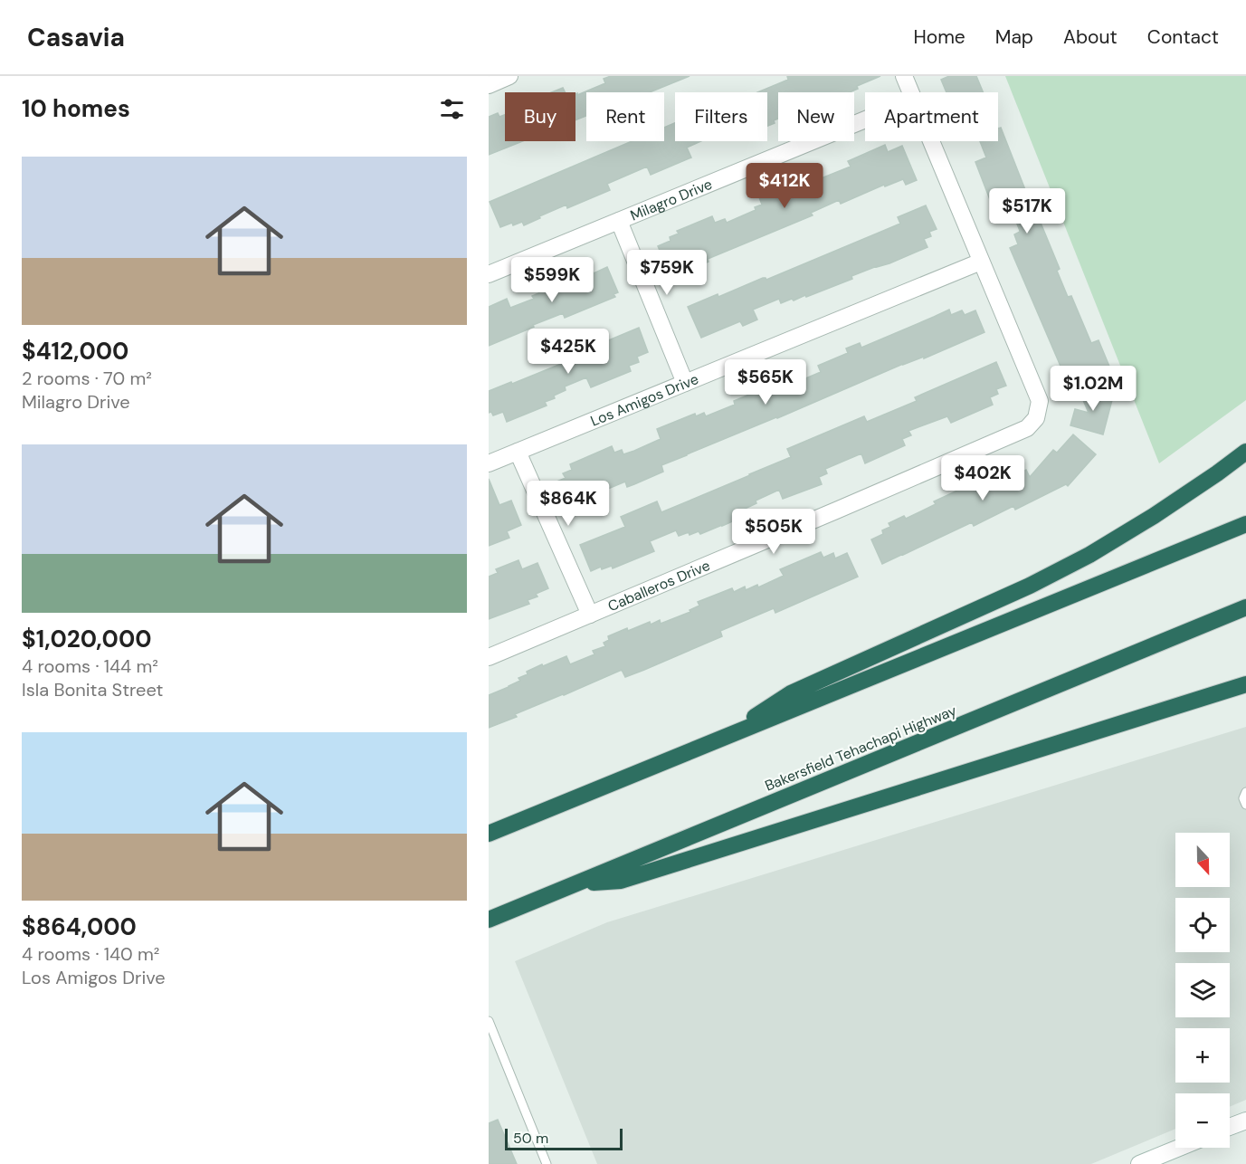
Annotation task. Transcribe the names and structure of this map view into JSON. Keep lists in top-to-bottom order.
{
  "streets": {
    "highway": ["Bakersfield Tehachapi Highway"],
    "street": ["Milagro Drive", "Los Amigos Drive", "Caballeros Drive"]
  },
  "crossings": [
    ["Los Amigos Drive", "Caballeros Drive"]
  ],
  "scale_bar": "50 m",
  "north": "bottom",
  "page": {
    "header": "Casavia",
    "nav": [
      "Home",
      "Map",
      "About",
      "Contact"
    ],
    "heading": "10 homes",
    "chip": [
      "Buy",
      "Rent",
      "Filters",
      "New",
      "Apartment"
    ],
    "list": [
      {
        "name": "$412,000",
        "note": "2 rooms · 70 m² · Milagro Drive"
      },
      {
        "name": "$1,020,000",
        "note": "4 rooms · 144 m² · Isla Bonita Street"
      },
      {
        "name": "$864,000",
        "note": "4 rooms · 140 m² · Los Amigos Drive"
      }
    ],
    "price": [
      "$412K",
      "$517K",
      "$759K",
      "$599K",
      "$425K",
      "$565K",
      "$1.02M",
      "$402K",
      "$864K",
      "$505K"
    ],
    "map_buttons": ["+", "−"],
    "scale": "50 m"
  }
}
